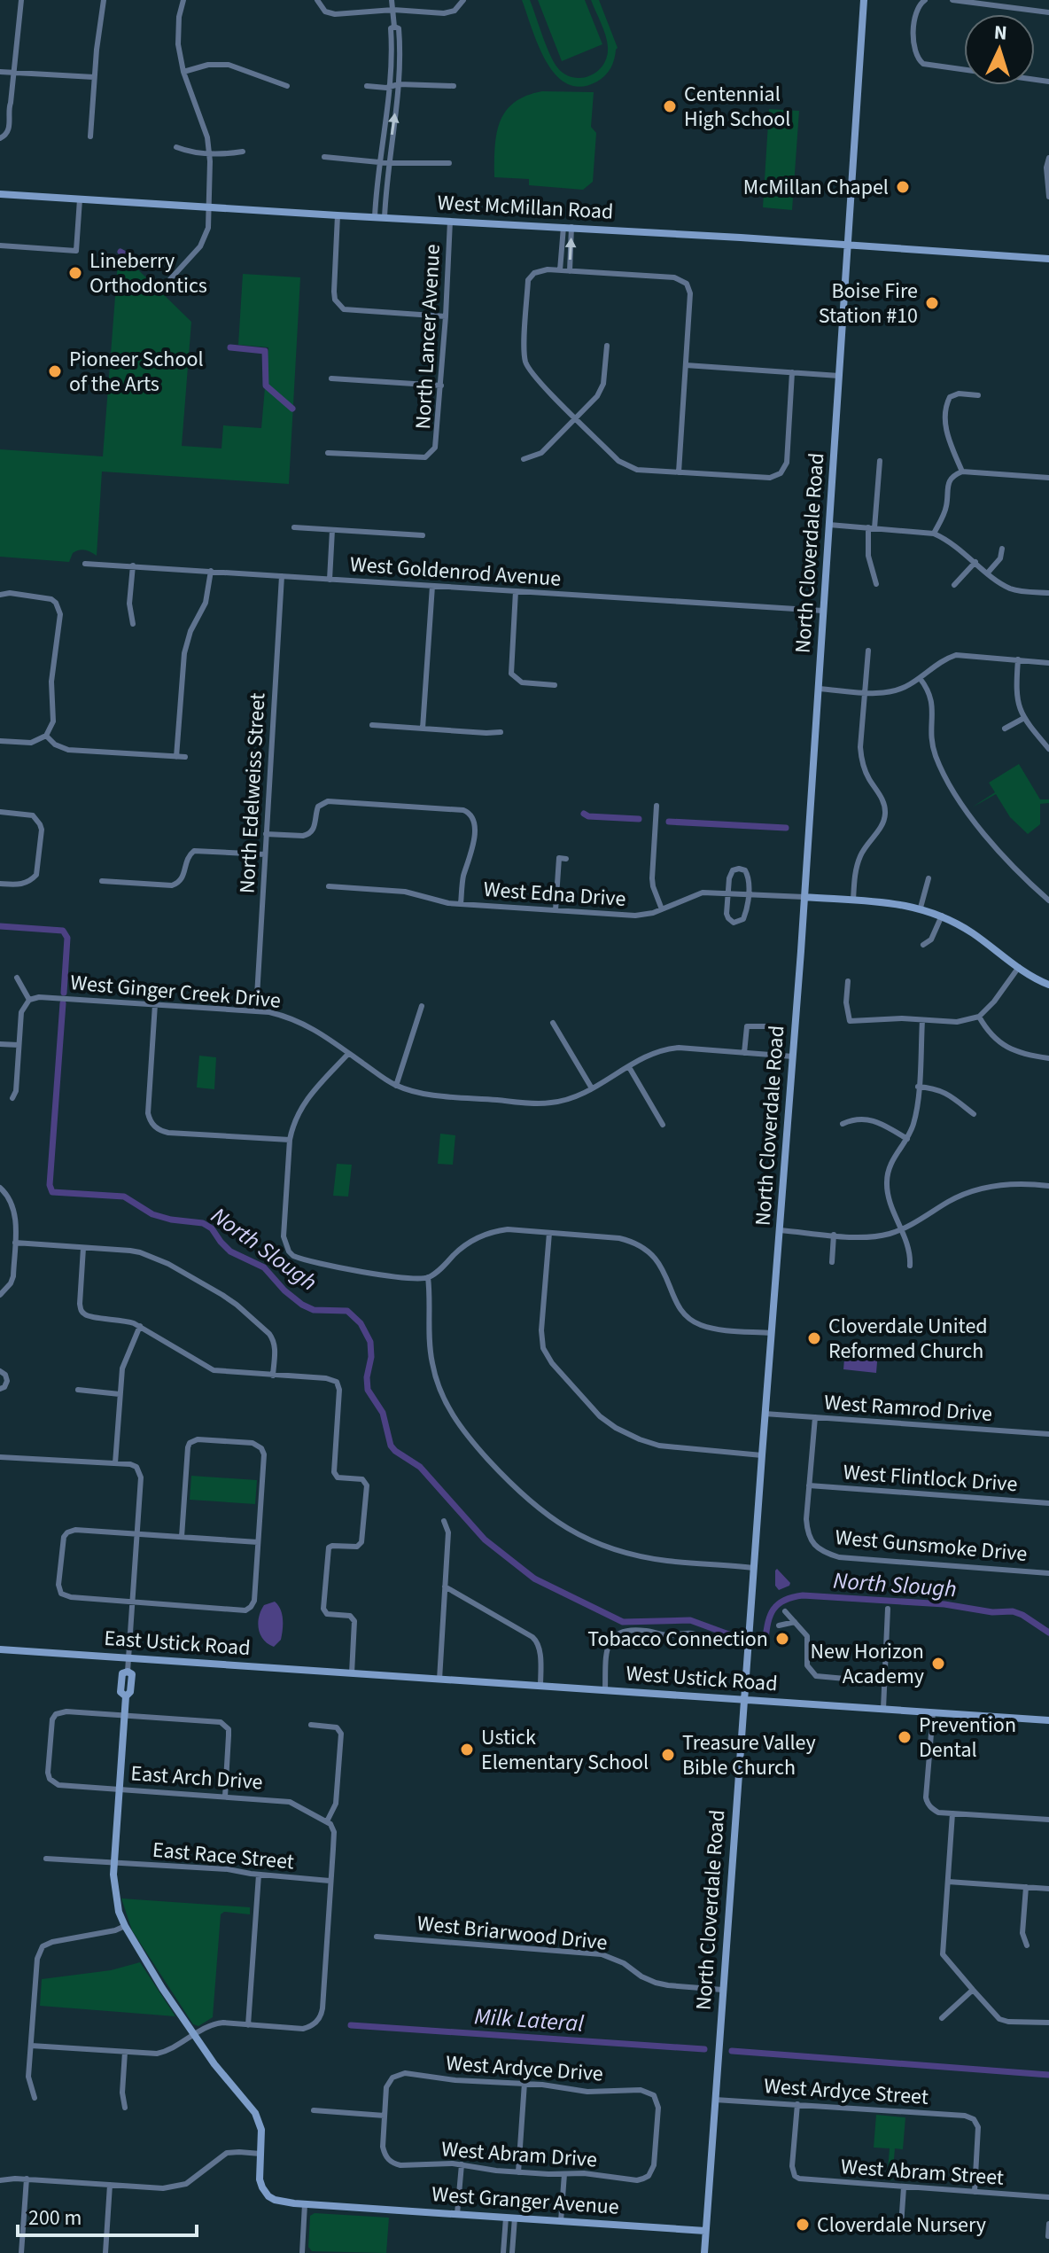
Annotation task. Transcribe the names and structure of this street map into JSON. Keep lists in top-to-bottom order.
{
  "streets": {
    "main road": [
      "West McMillan Road",
      "North Cloverdale Road",
      "East Ustick Road",
      "West Ustick Road",
      "West Granger Avenue"
    ],
    "street": [
      "North Lancer Avenue",
      "West Goldenrod Avenue",
      "North Edelweiss Street",
      "West Edna Drive",
      "West Ginger Creek Drive",
      "West Ramrod Drive",
      "West Flintlock Drive",
      "West Gunsmoke Drive",
      "East Arch Drive",
      "East Race Street",
      "West Briarwood Drive",
      "West Ardyce Drive",
      "West Ardyce Street",
      "West Abram Drive",
      "West Abram Street"
    ]
  },
  "crossings": [
    ["West McMillan Road", "North Lancer Avenue"],
    ["West McMillan Road", "North Cloverdale Road"],
    ["North Cloverdale Road", "West Goldenrod Avenue"],
    ["North Cloverdale Road", "West Edna Drive"],
    ["North Cloverdale Road", "West Ginger Creek Drive"],
    ["North Cloverdale Road", "West Ramrod Drive"],
    ["North Cloverdale Road", "West Ustick Road"],
    ["North Cloverdale Road", "West Briarwood Drive"],
    ["North Cloverdale Road", "West Ardyce Street"],
    ["North Cloverdale Road", "West Granger Avenue"],
    ["West Goldenrod Avenue", "North Edelweiss Street"],
    ["North Edelweiss Street", "West Ginger Creek Drive"],
    ["West Flintlock Drive", "West Gunsmoke Drive"],
    ["East Ustick Road", "West Ustick Road"],
    ["East Arch Drive", "East Race Street"],
    ["West Ardyce Drive", "West Abram Drive"],
    ["West Ardyce Street", "West Abram Street"]
  ],
  "water": ["North Slough", "Milk Lateral"],
  "places": [
    "Centennial High School",
    "McMillan Chapel",
    "Lineberry Orthodontics",
    "Boise Fire Station #10",
    "Pioneer School of the Arts",
    "Cloverdale United Reformed Church",
    "Tobacco Connection",
    "New Horizon Academy",
    "Prevention Dental",
    "Ustick Elementary School",
    "Treasure Valley Bible Church",
    "Cloverdale Nursery"
  ],
  "scale_bar": "200 m",
  "north": "top"
}
